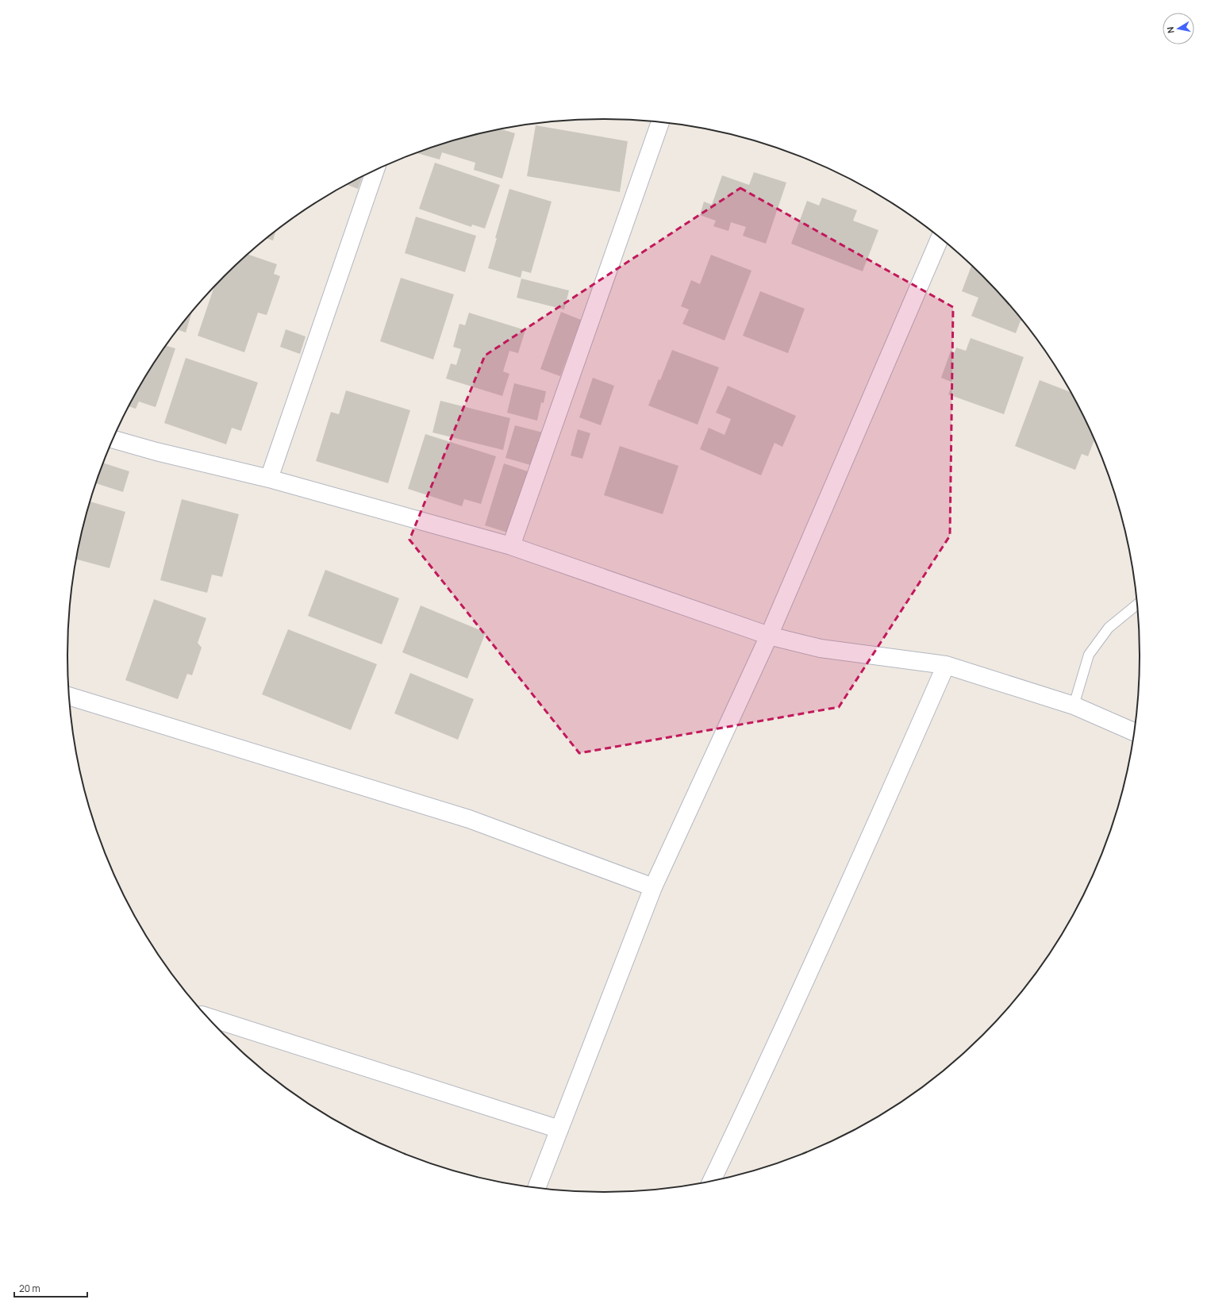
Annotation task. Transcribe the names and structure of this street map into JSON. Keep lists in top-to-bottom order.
{
  "scale_bar": "20 m",
  "north": "left"
}
